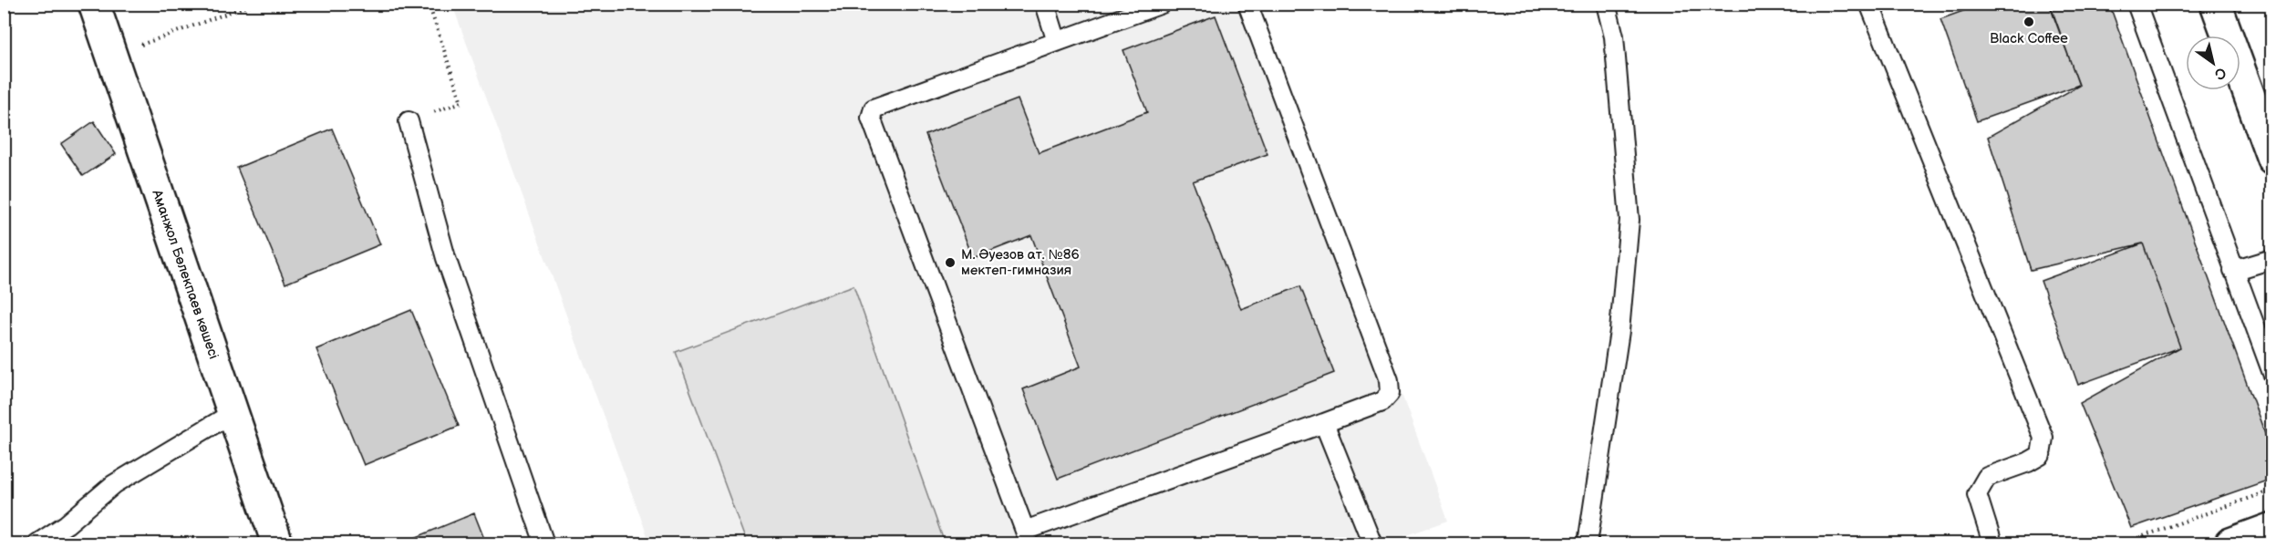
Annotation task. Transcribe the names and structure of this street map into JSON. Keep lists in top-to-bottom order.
{
  "streets": {
    "street": ["Аманжол Бөлекпаев көшесі"]
  },
  "places": ["Black Coffee", "М. Әуезов ат. №86 мектеп-гимназия"],
  "north": "bottom right"
}
